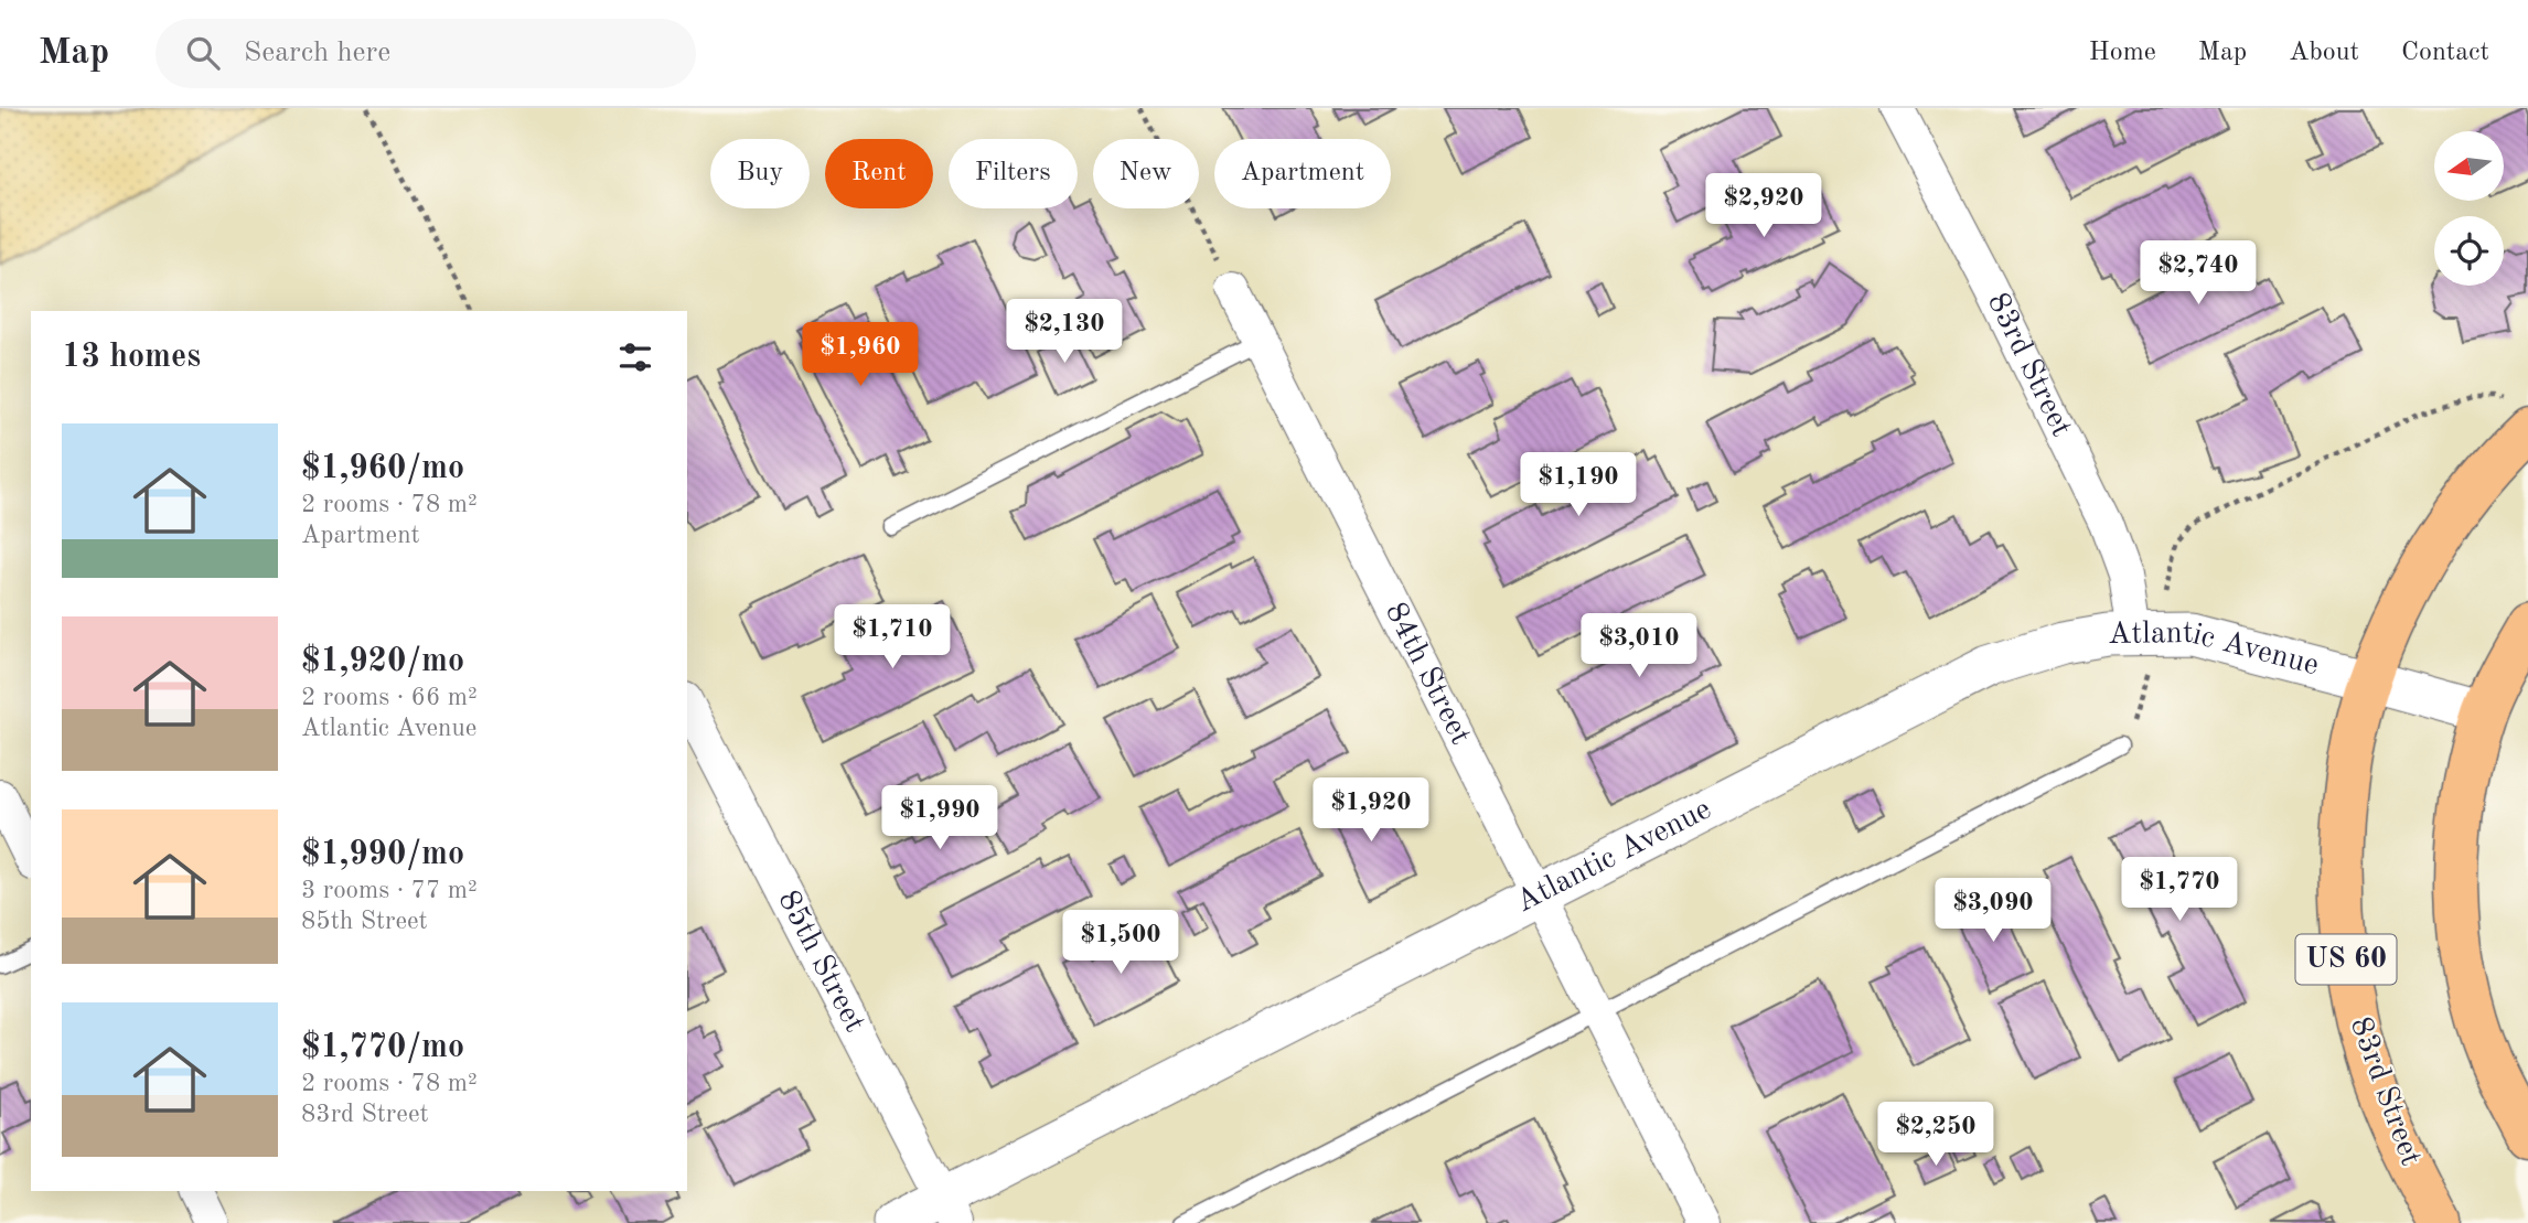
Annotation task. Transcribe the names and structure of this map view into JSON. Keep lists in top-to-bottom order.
{
  "streets": {
    "highway": ["83rd Street", "US 60"],
    "street": ["Atlantic Avenue", "84th Street", "85th Street"]
  },
  "crossings": [
    ["83rd Street", "Atlantic Avenue"],
    ["83rd Street", "US 60"],
    ["Atlantic Avenue", "84th Street"],
    ["Atlantic Avenue", "US 60"],
    ["Atlantic Avenue", "85th Street"]
  ],
  "north": "left",
  "page": {
    "header": "Map",
    "search": "Search here",
    "nav": [
      "Home",
      "Map",
      "About",
      "Contact"
    ],
    "chip": [
      "Buy",
      "Rent",
      "Filters",
      "New",
      "Apartment"
    ],
    "price": [
      "$2,920",
      "$2,740",
      "$2,130",
      "$1,960",
      "$1,190",
      "$1,710",
      "$3,010",
      "$1,920",
      "$1,990",
      "$1,770",
      "$3,090",
      "$1,500",
      "$2,250"
    ],
    "heading": "13 homes",
    "list": [
      {
        "name": "$1,960/mo",
        "note": "2 rooms · 78 m² · Apartment"
      },
      {
        "name": "$1,920/mo",
        "note": "2 rooms · 66 m² · Atlantic Avenue"
      },
      {
        "name": "$1,990/mo",
        "note": "3 rooms · 77 m² · 85th Street"
      },
      {
        "name": "$1,770/mo",
        "note": "2 rooms · 78 m² · 83rd Street"
      }
    ]
  }
}
